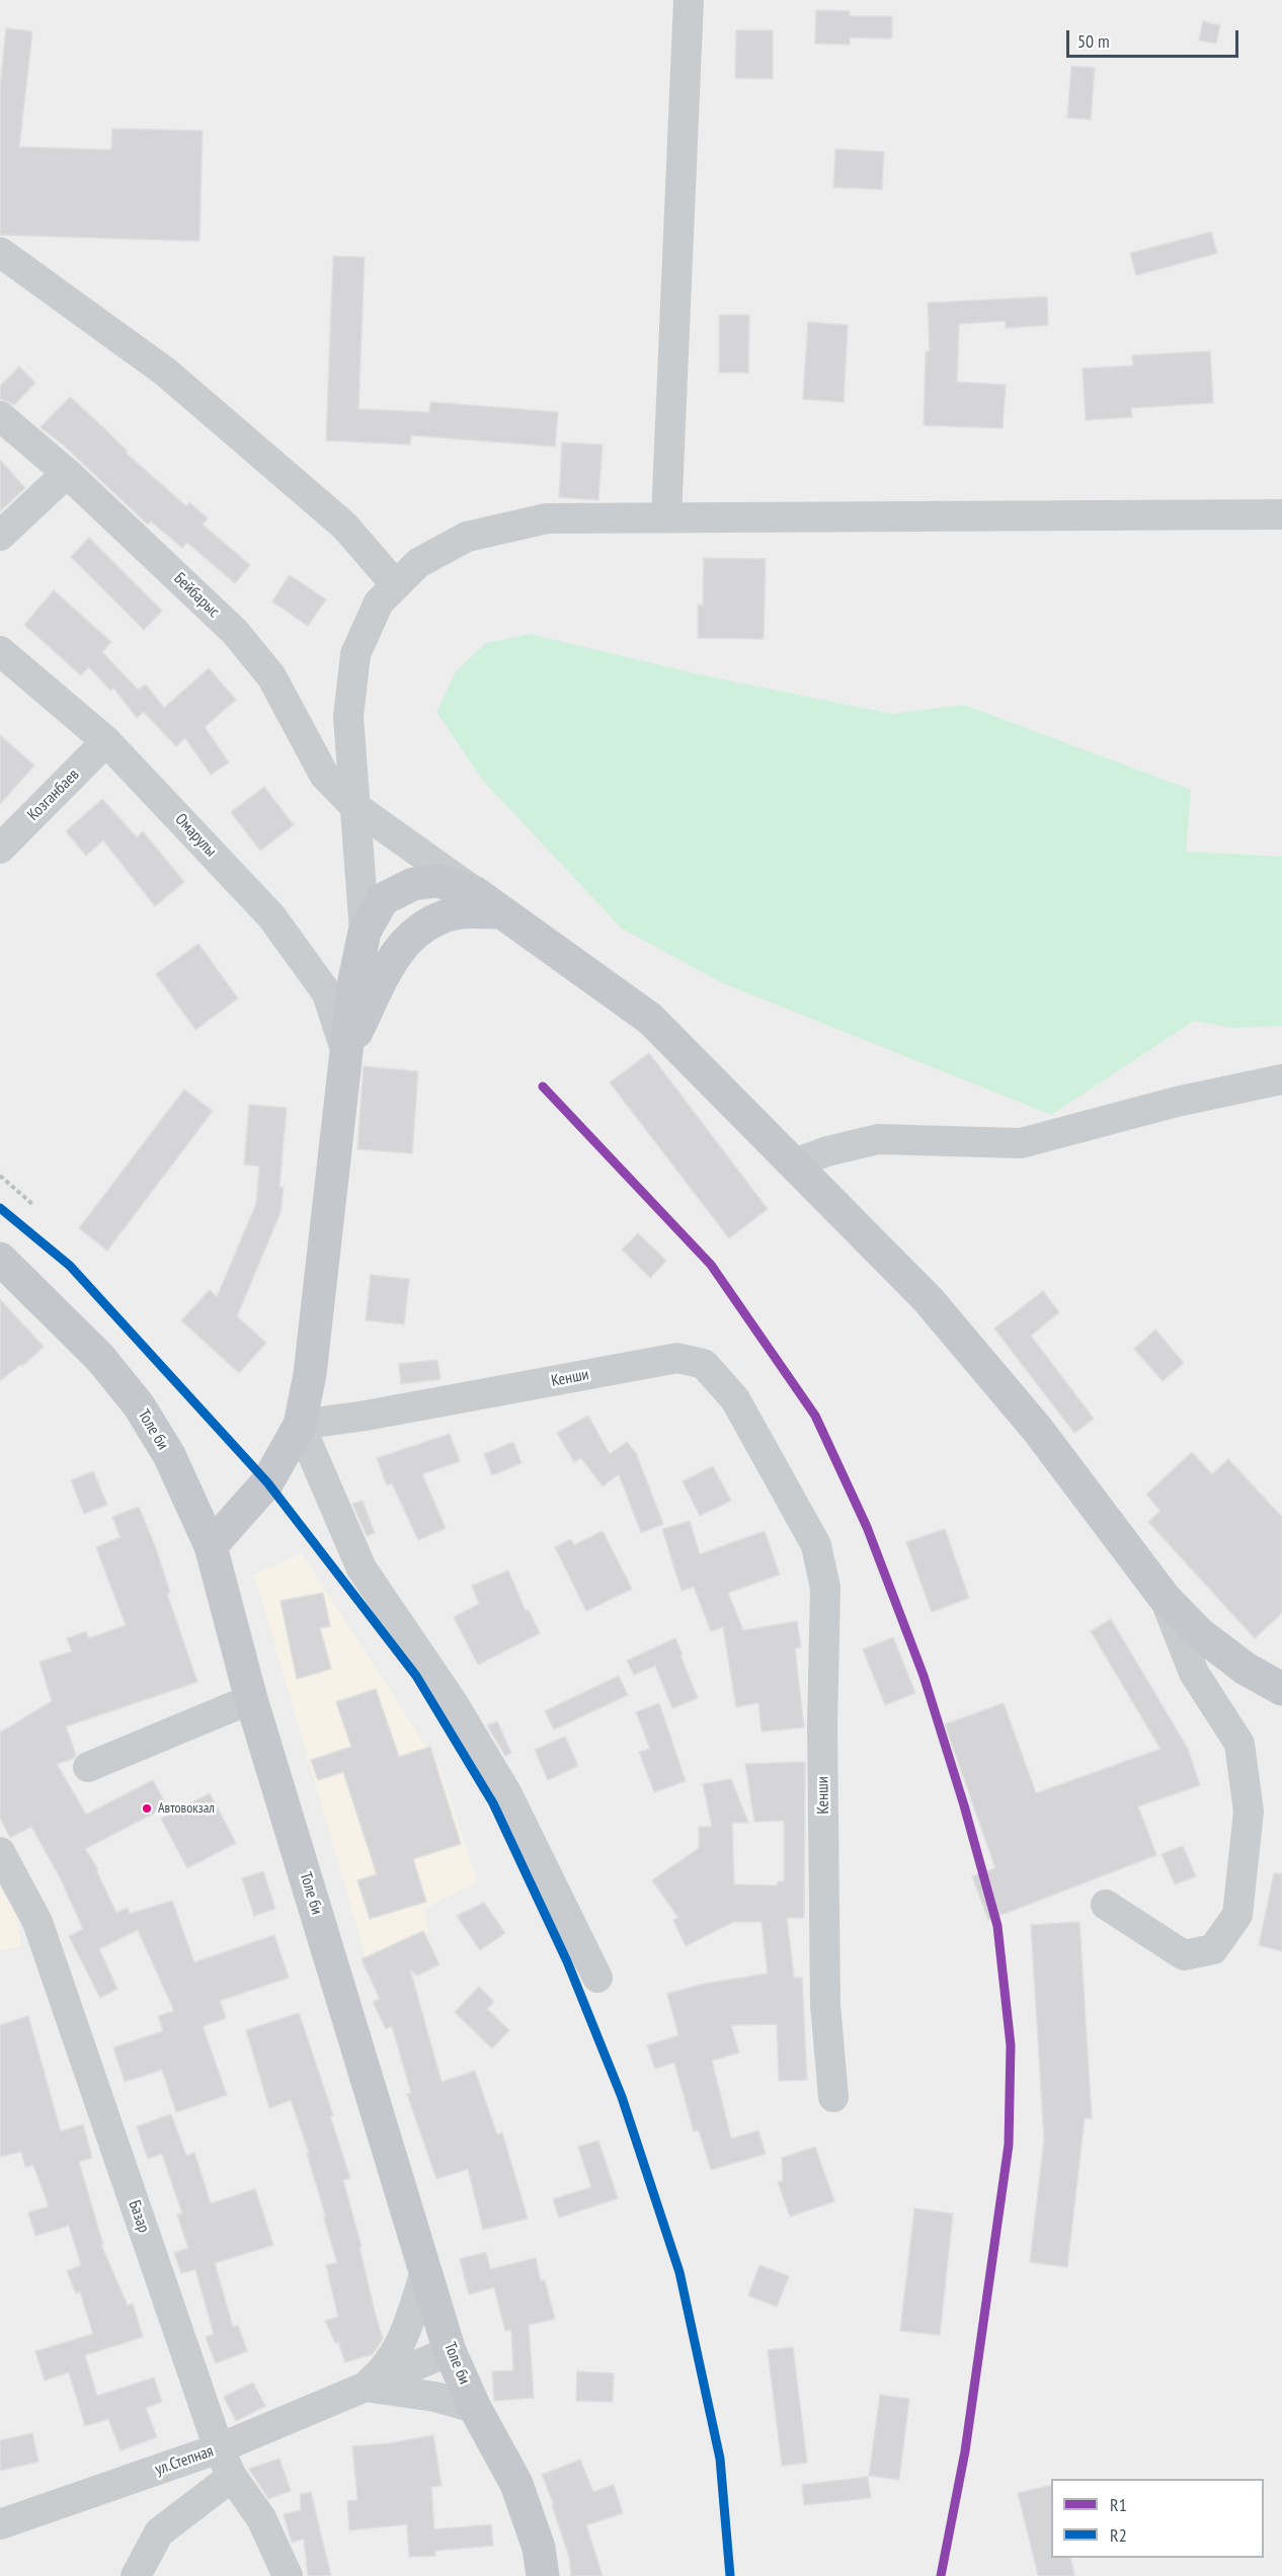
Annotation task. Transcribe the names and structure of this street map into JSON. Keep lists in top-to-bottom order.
{
  "streets": {
    "main road": ["Толе би"],
    "street": [
      "Бейбарыс",
      "Козганбаев",
      "Омарулы",
      "Кенши",
      "Базар",
      "ул.Степная"
    ]
  },
  "crossings": [
    ["Козганбаев", "Омарулы"],
    ["Толе би", "ул.Степная"],
    ["Базар", "ул.Степная"]
  ],
  "places": ["Автовокзал"],
  "lines": ["transit line R1", "transit line R2"],
  "legend": ["R1", "R2"],
  "scale_bar": "50 m"
}
